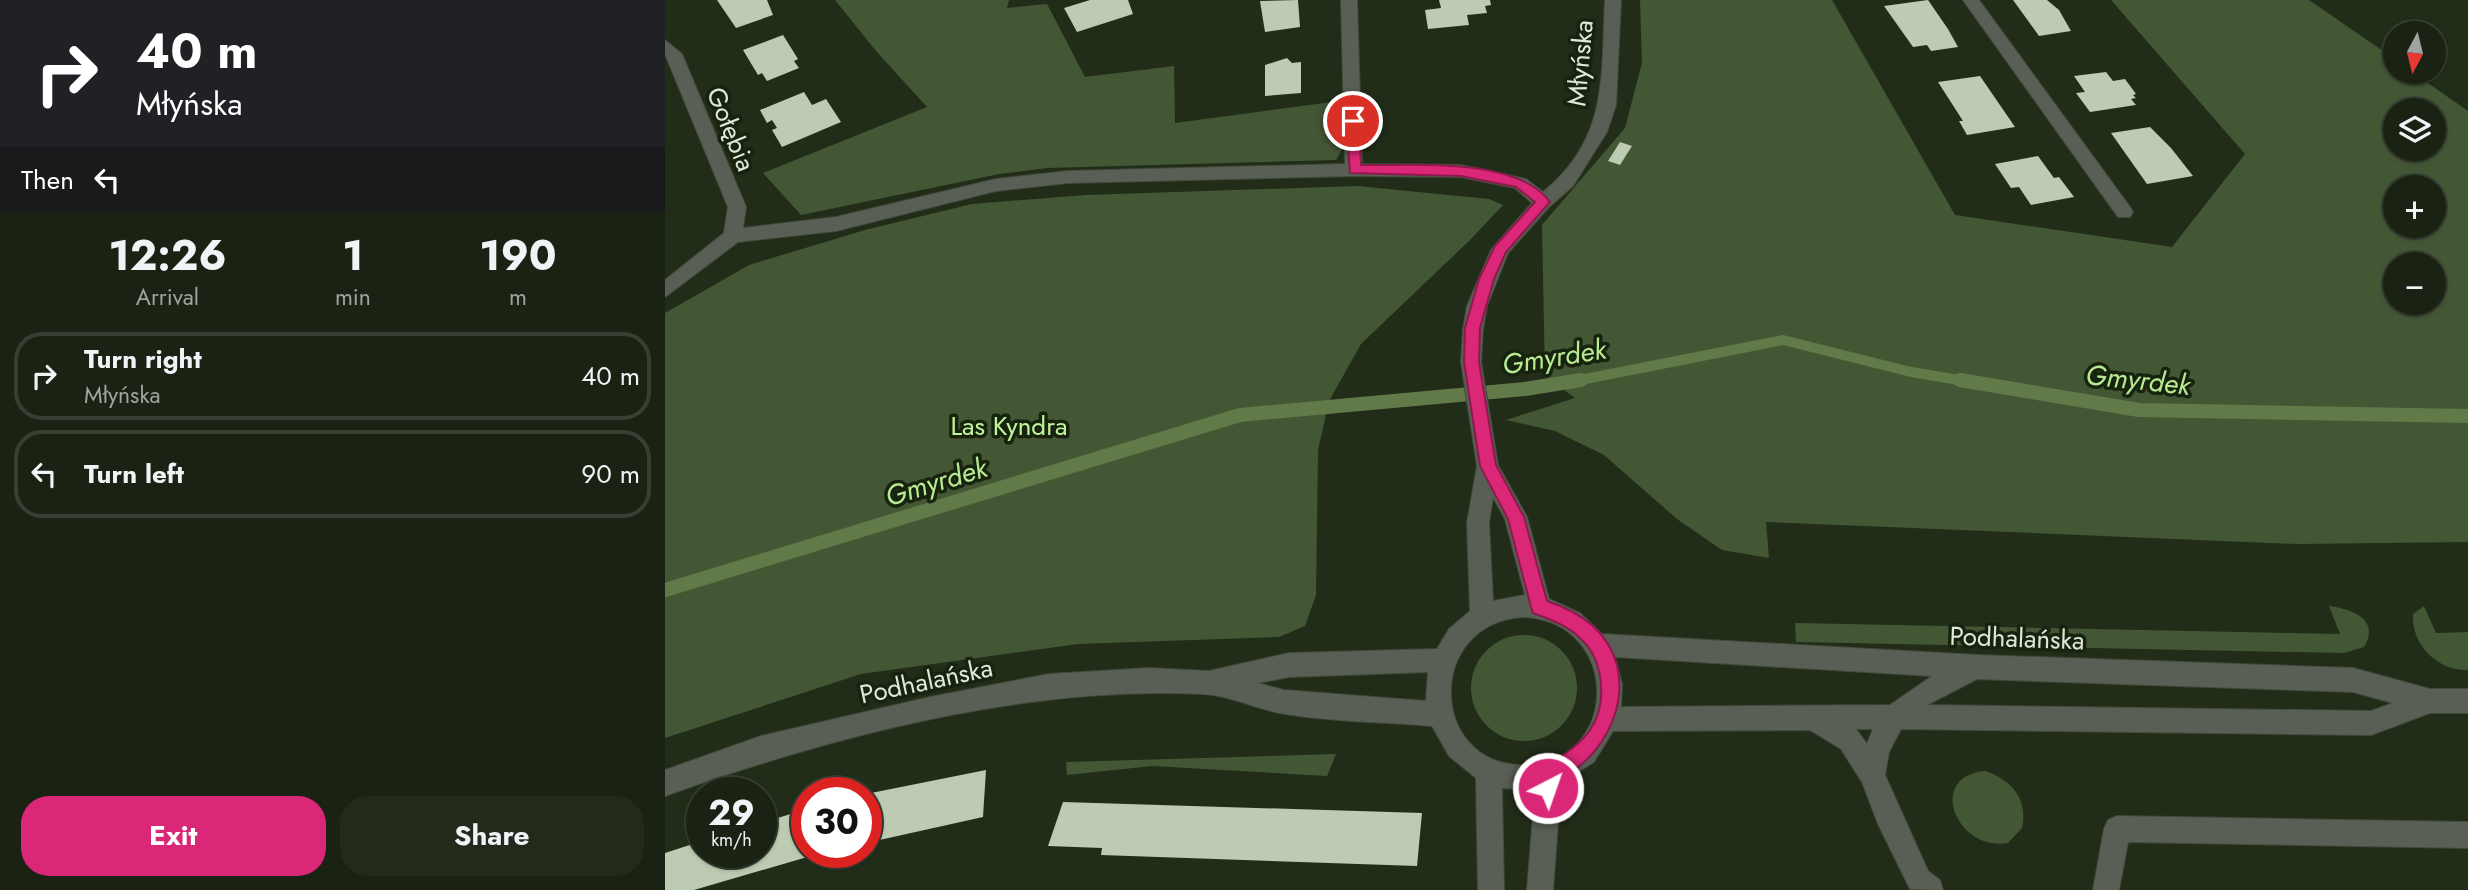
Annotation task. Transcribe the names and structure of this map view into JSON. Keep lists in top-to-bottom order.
{
  "streets": {
    "street": ["Młyńska", "Gołębia", "Podhalańska"]
  },
  "crossings": [
    ["Młyńska", "Podhalańska"]
  ],
  "water": ["Gmyrdek"],
  "parks": ["Las Kyndra"],
  "north": "bottom",
  "page": {
    "turn": ["40 m", "Młyńska"],
    "map_buttons": ["+", "−"],
    "then": "Then",
    "eta": [
      "12:26",
      "Arrival",
      "1",
      "min",
      "190",
      "m"
    ],
    "list": [
      {
        "name": "Turn right",
        "note": "Młyńska",
        "value": "40 m"
      },
      {
        "name": "Turn left",
        "value": "90 m"
      }
    ],
    "speed": "29 km/h",
    "limit": "30",
    "buttons": ["Exit", "Share"]
  }
}
